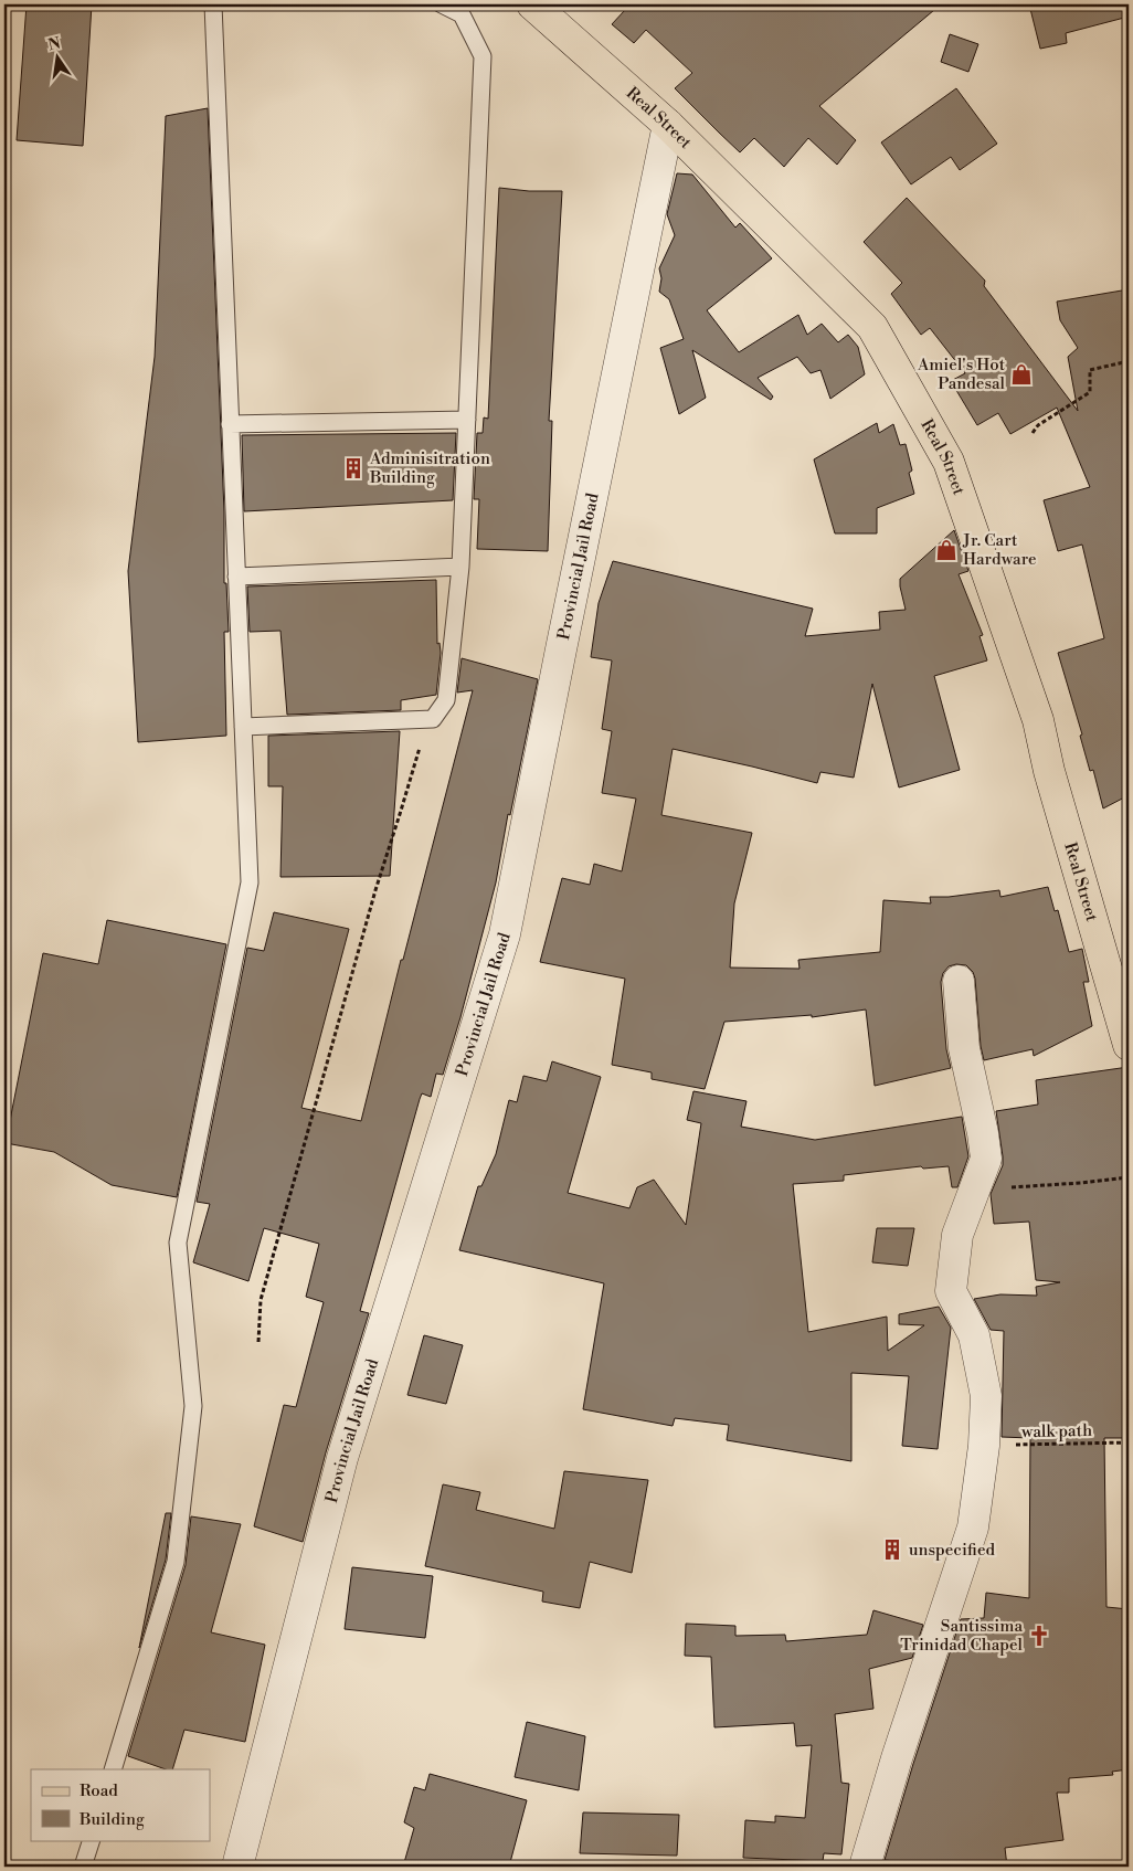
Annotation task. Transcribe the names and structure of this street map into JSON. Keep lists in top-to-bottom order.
{
  "streets": {
    "main road": ["Real Street"],
    "street": ["Provincial Jail Road"],
    "path": ["walk path"]
  },
  "crossings": [
    ["Real Street", "Provincial Jail Road"]
  ],
  "places": {
    "shop": ["Amiel's Hot Pandesal", "Jr. Cart Hardware"],
    "building": ["Adminisitration Building", "unspecified"],
    "church": ["Santissima Trinidad Chapel"]
  },
  "legend": ["Road", "Building"],
  "north": "top"
}
